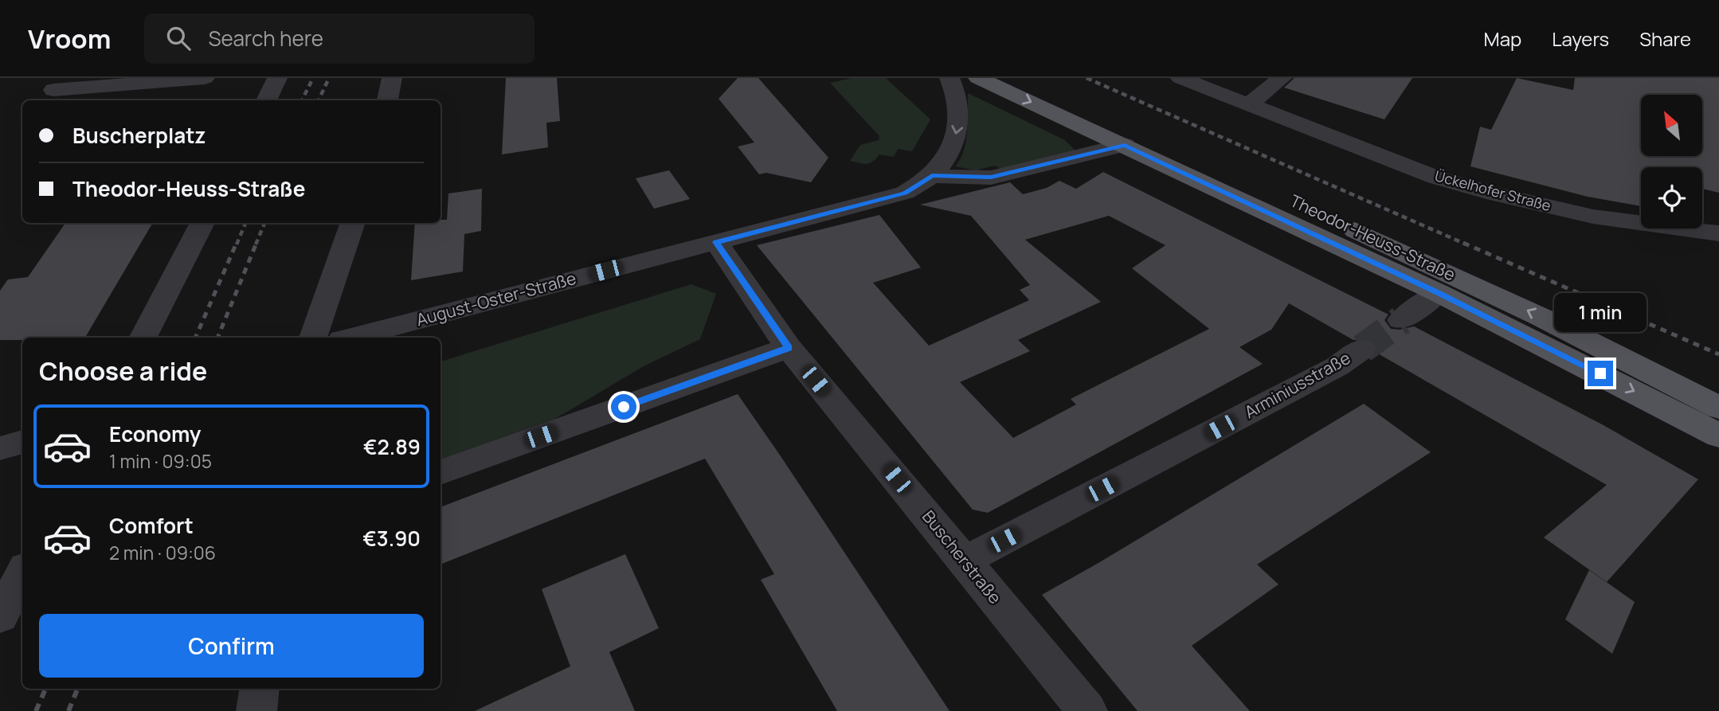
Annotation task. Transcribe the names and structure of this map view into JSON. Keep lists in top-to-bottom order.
{
  "streets": {
    "main road": ["Theodor-Heuss-Straße"],
    "street": [
      "Ückelhofer Straße",
      "August-Oster-Straße",
      "Arminiusstraße",
      "Buscherstraße"
    ]
  },
  "crossings": [
    ["August-Oster-Straße", "Buscherstraße"],
    ["Arminiusstraße", "Buscherstraße"]
  ],
  "north": "top left",
  "page": {
    "header": "Vroom",
    "search": "Search here",
    "nav": ["Map", "Layers", "Share"],
    "banner": ["Buscherplatz", "Theodor-Heuss-Straße"],
    "bubble": "1 min",
    "heading": "Choose a ride",
    "list": [
      {
        "name": "Economy",
        "note": "1 min · 09:05",
        "value": "€2.89"
      },
      {
        "name": "Comfort",
        "note": "2 min · 09:06",
        "value": "€3.90"
      }
    ],
    "buttons": "Confirm"
  }
}
